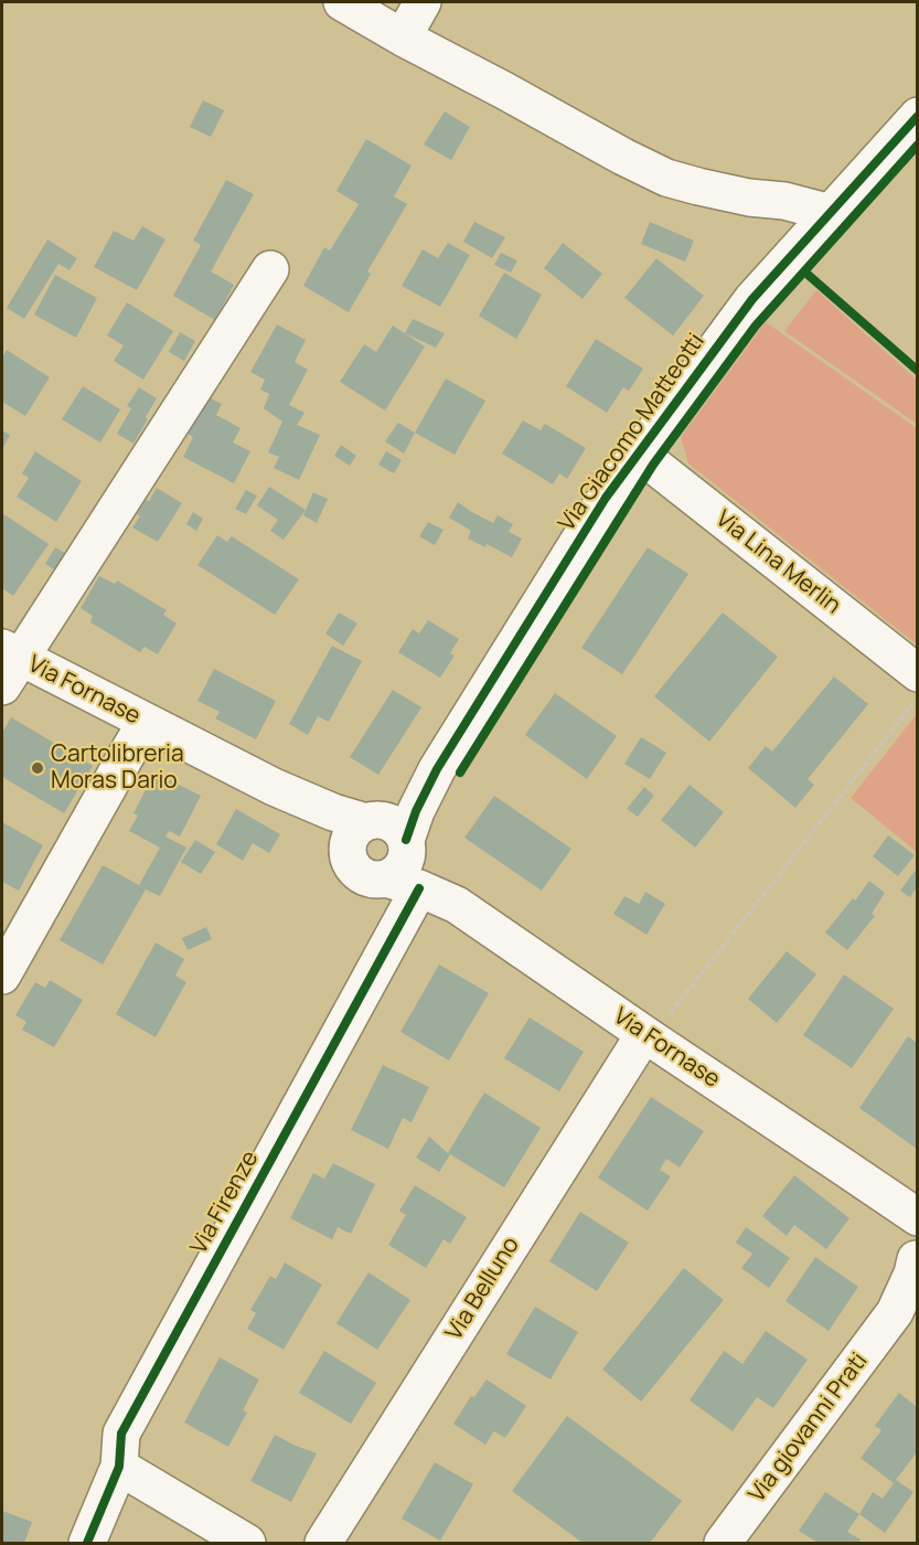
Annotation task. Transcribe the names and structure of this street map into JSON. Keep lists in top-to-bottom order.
{
  "streets": {
    "street": [
      "Via Giacomo Matteotti",
      "Via Lina Merlin",
      "Via Fornase",
      "Via Firenze",
      "Via Belluno",
      "Via giovanni Prati"
    ]
  },
  "crossings": [
    ["Via Giacomo Matteotti", "Via Lina Merlin"],
    ["Via Giacomo Matteotti", "Via Fornase"],
    ["Via Fornase", "Via Firenze"],
    ["Via Fornase", "Via Belluno"],
    ["Via Fornase", "Via giovanni Prati"]
  ],
  "places": ["Cartolibreria Moras Dario"]
}
